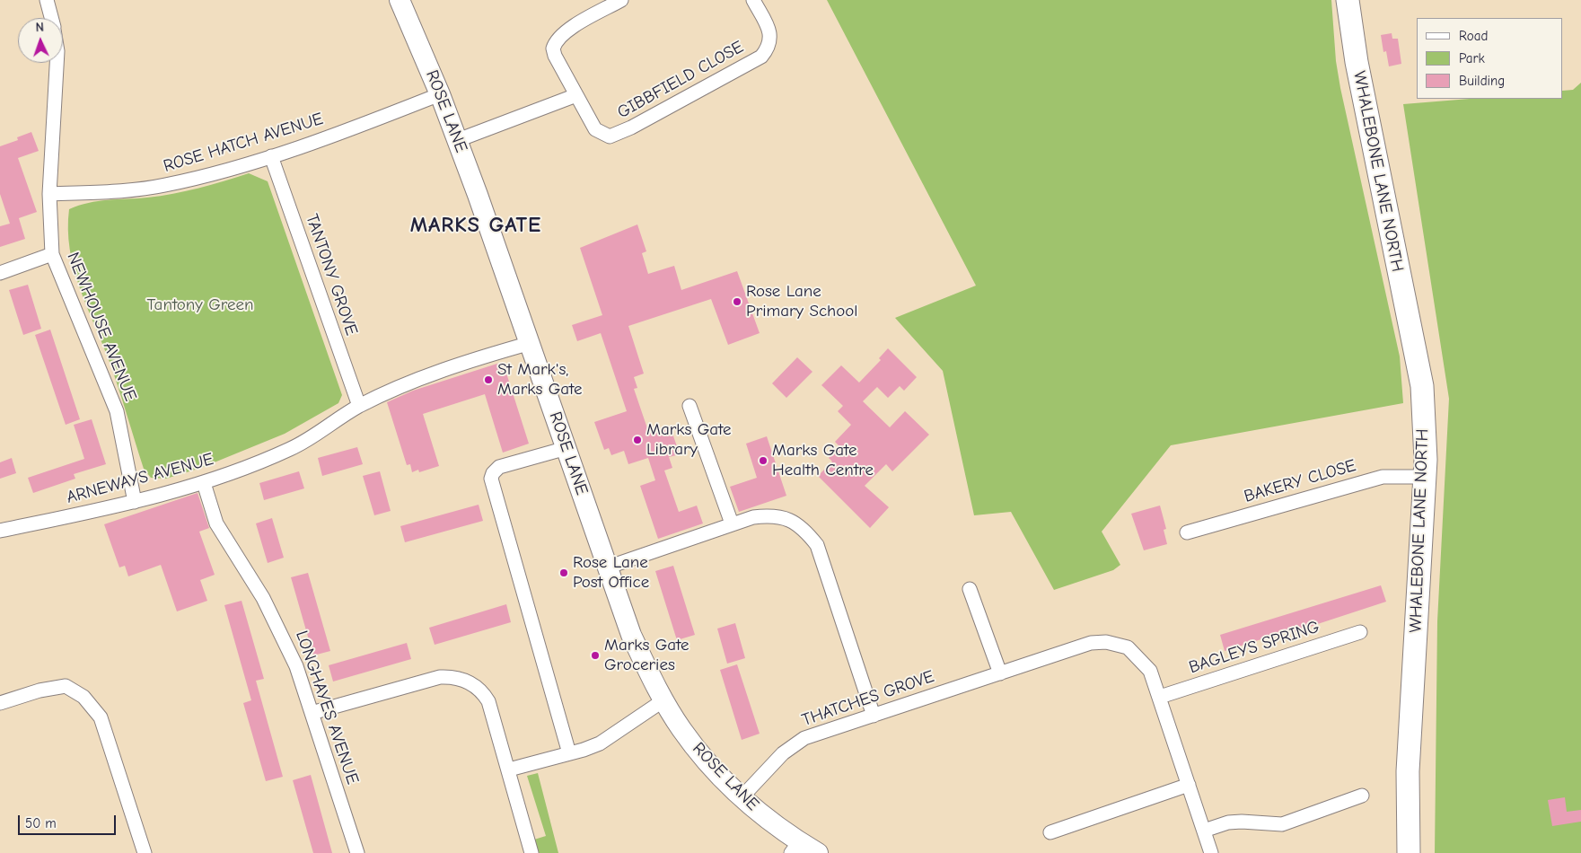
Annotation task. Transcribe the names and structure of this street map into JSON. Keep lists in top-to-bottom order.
{
  "streets": {
    "main road": ["WHALEBONE LANE NORTH"],
    "street": [
      "GIBBFIELD CLOSE",
      "ROSE LANE",
      "ROSE HATCH AVENUE",
      "TANTONY GROVE",
      "NEWHOUSE AVENUE",
      "ARNEWAYS AVENUE",
      "BAKERY CLOSE",
      "BAGLEYS SPRING",
      "THATCHES GROVE",
      "LONGHAYES AVENUE"
    ]
  },
  "crossings": [
    ["ROSE LANE", "ROSE HATCH AVENUE"],
    ["ROSE LANE", "ARNEWAYS AVENUE"],
    ["ROSE LANE", "THATCHES GROVE"],
    ["ROSE HATCH AVENUE", "TANTONY GROVE"],
    ["ROSE HATCH AVENUE", "NEWHOUSE AVENUE"],
    ["WHALEBONE LANE NORTH", "BAKERY CLOSE"],
    ["TANTONY GROVE", "ARNEWAYS AVENUE"],
    ["NEWHOUSE AVENUE", "ARNEWAYS AVENUE"],
    ["ARNEWAYS AVENUE", "LONGHAYES AVENUE"],
    ["BAGLEYS SPRING", "THATCHES GROVE"]
  ],
  "districts": ["MARKS GATE"],
  "parks": ["Tantony Green"],
  "places": [
    "Rose Lane Primary School",
    "St Mark's, Marks Gate",
    "Marks Gate Library",
    "Marks Gate Health Centre",
    "Rose Lane Post Office",
    "Marks Gate Groceries"
  ],
  "legend": ["Road", "Park", "Building"],
  "scale_bar": "50 m",
  "north": "top"
}
